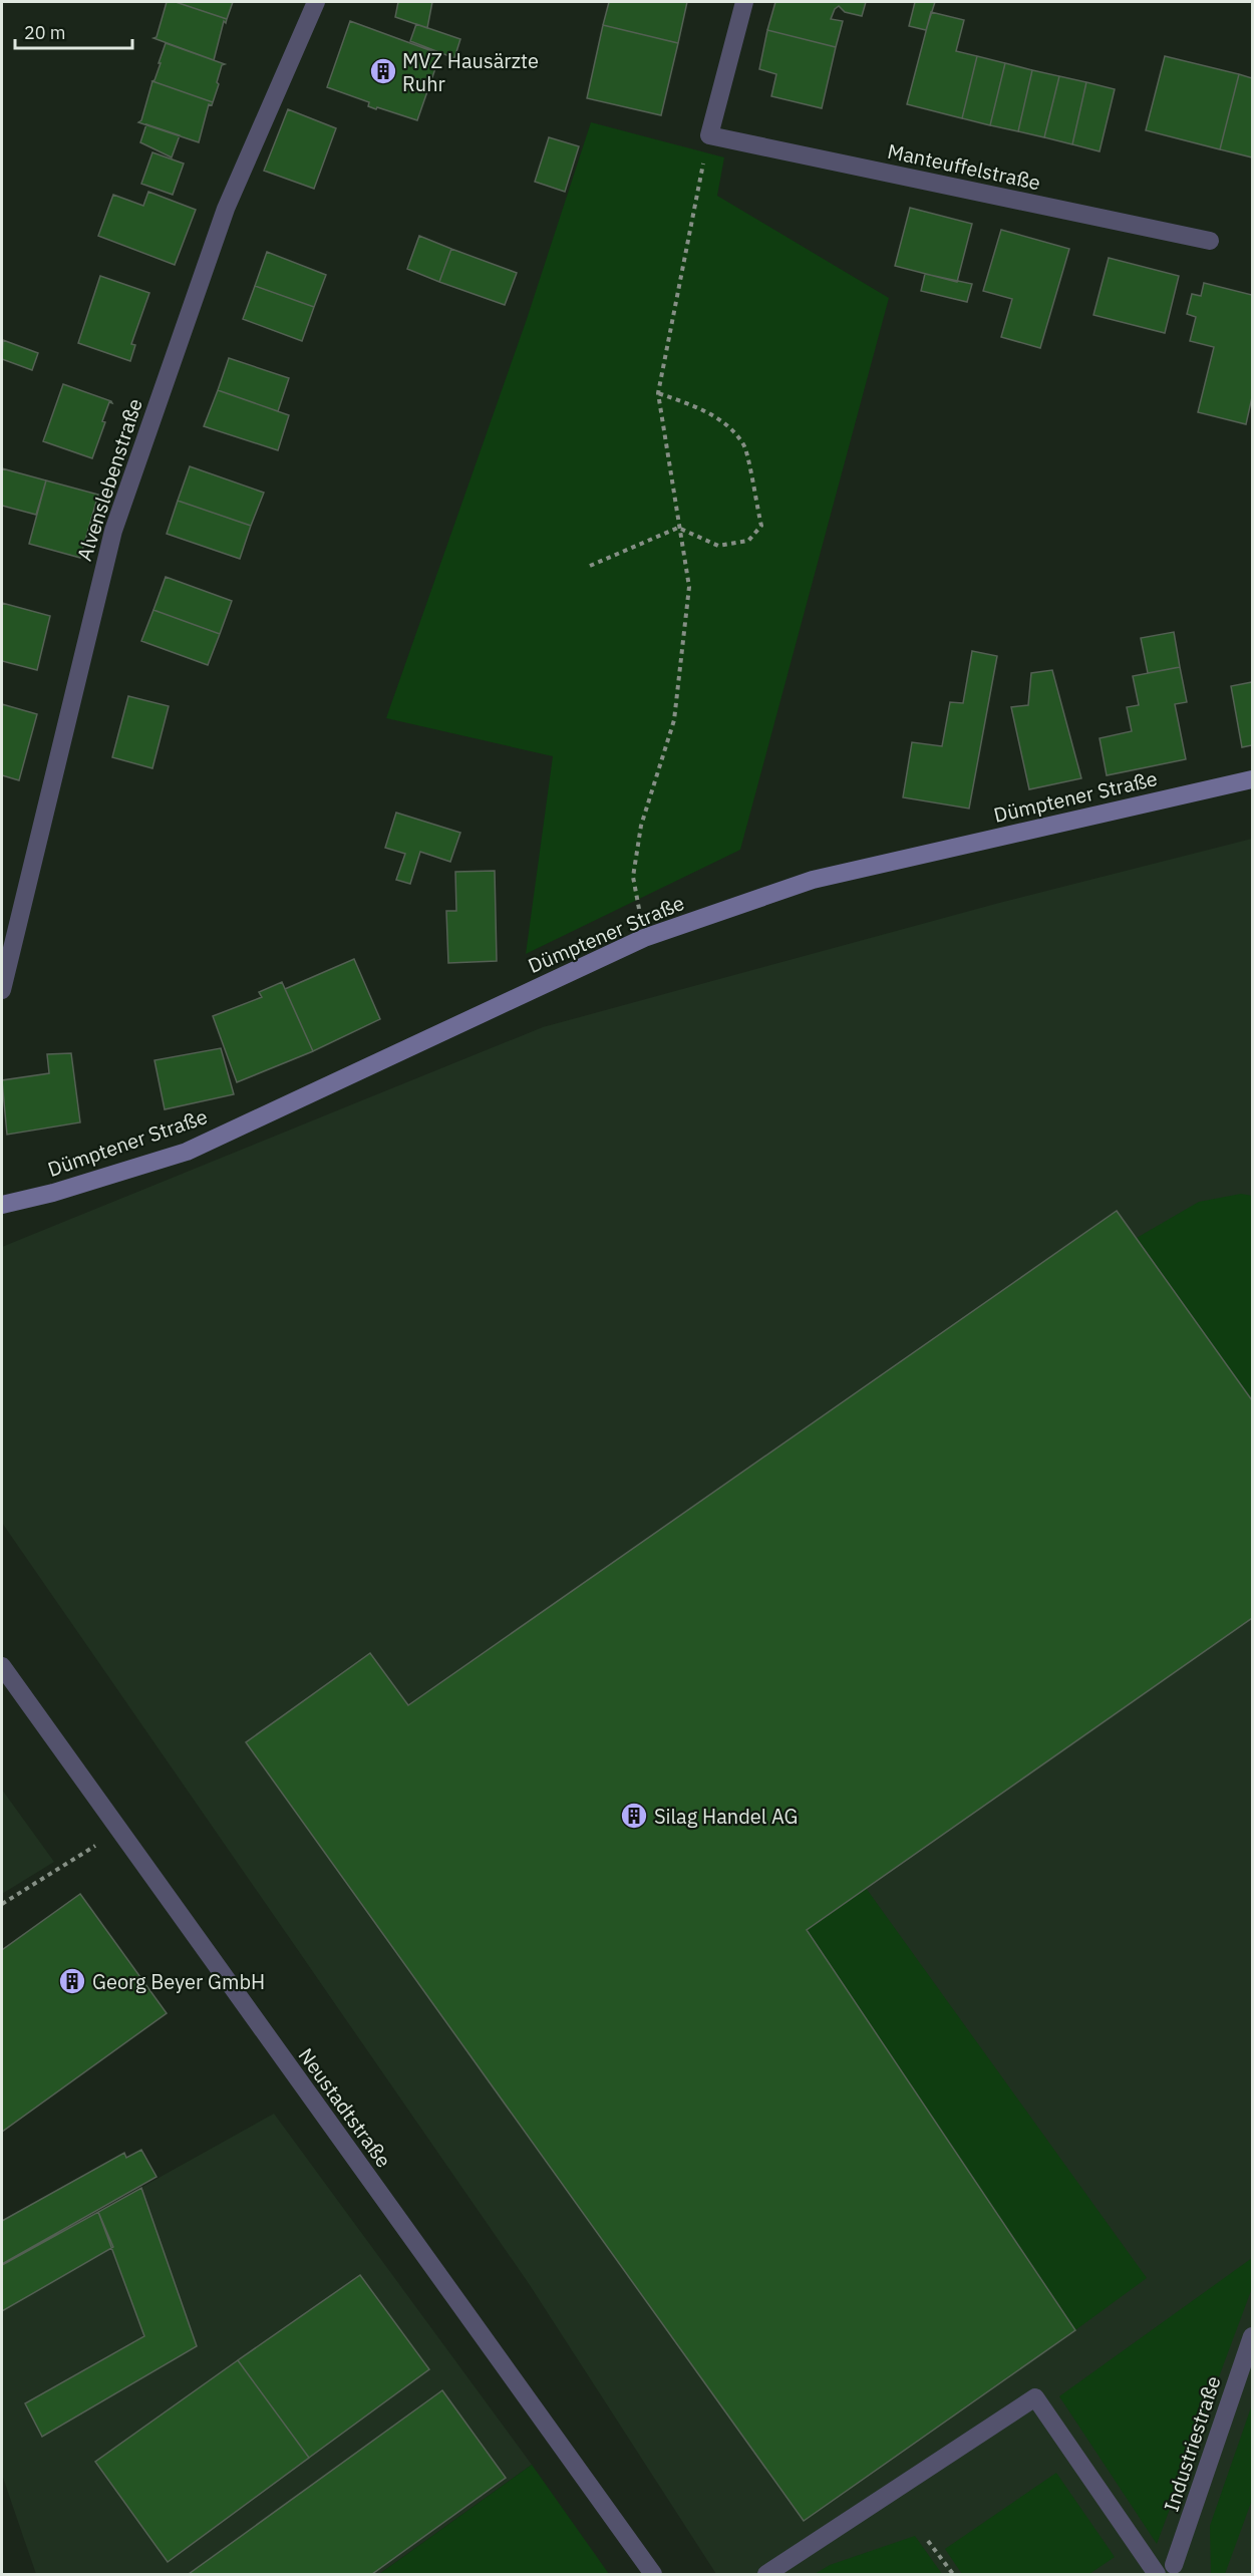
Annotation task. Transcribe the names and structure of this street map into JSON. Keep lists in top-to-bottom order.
{
  "streets": {
    "street": [
      "Manteuffelstraße",
      "Alvenslebenstraße",
      "Dümptener Straße",
      "Neustadtstraße",
      "Industriestraße"
    ]
  },
  "places": {
    "building": ["MVZ Hausärzte Ruhr", "Silag Handel AG", "Georg Beyer GmbH"]
  },
  "scale_bar": "20 m"
}
